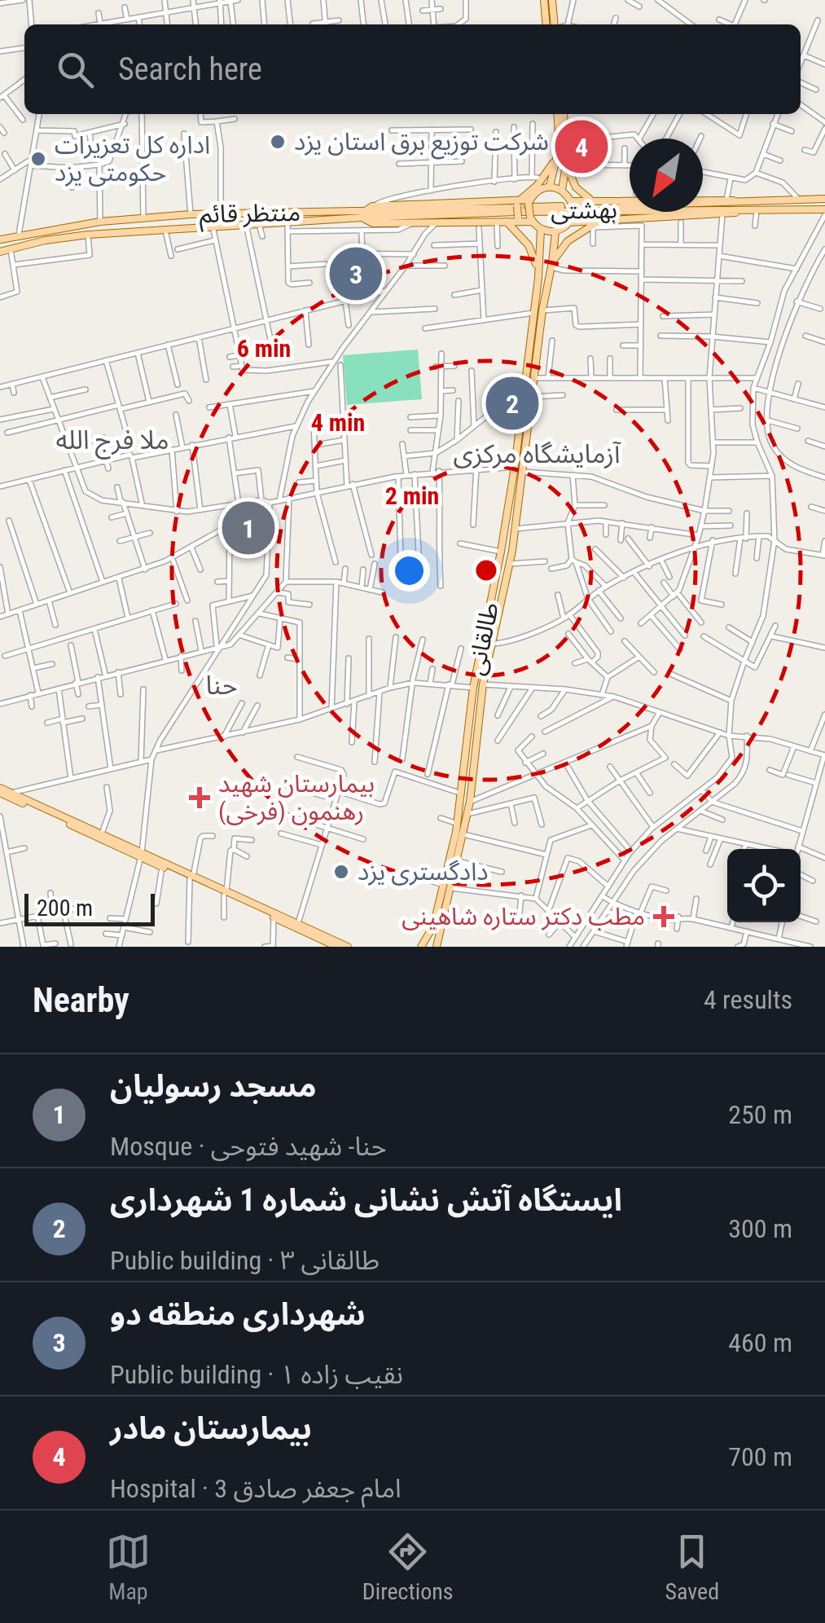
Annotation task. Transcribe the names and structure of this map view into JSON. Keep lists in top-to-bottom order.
{
  "streets": {
    "main road": ["بهشتی", "منتظر قائم", "طالقانی"]
  },
  "crossings": [
    ["بهشتی", "منتظر قائم"]
  ],
  "districts": ["ملا فرج الله", "آزمایشگاه مرکزی", "حنا"],
  "places": {
    "other": ["شرکت توزیع برق استان یزد", "اداره کل تعزیرات حکومتی یزد", "دادگستری یزد"],
    "health": ["بیمارستان شهید رهنمون (فرخی)", "مطب دکتر ستاره شاهینی"]
  },
  "scale_bar": "200 m",
  "north": "bottom left",
  "page": {
    "search": "Search here",
    "pins": [
      "4",
      "3",
      "2",
      "1"
    ],
    "scale": "200 m",
    "heading": ["Nearby", "4 results"],
    "list": [
      {
        "mark": "1",
        "name": "مسجد رسولیان",
        "note": "Mosque · حنا- شهید فتوحی",
        "value": "250 m"
      },
      {
        "mark": "2",
        "name": "ایستگاه آتش نشانی شماره 1 شهرداری",
        "note": "Public building · طالقانی ۳",
        "value": "300 m"
      },
      {
        "mark": "3",
        "name": "شهرداری منطقه دو",
        "note": "Public building · نقیب زاده ۱",
        "value": "460 m"
      },
      {
        "mark": "4",
        "name": "بیمارستان مادر",
        "note": "Hospital · امام جعفر صادق 3",
        "value": "700 m"
      }
    ],
    "nav": ["Map", "Directions", "Saved"]
  },
  "rings": ["6 min", "4 min", "2 min"]
}
